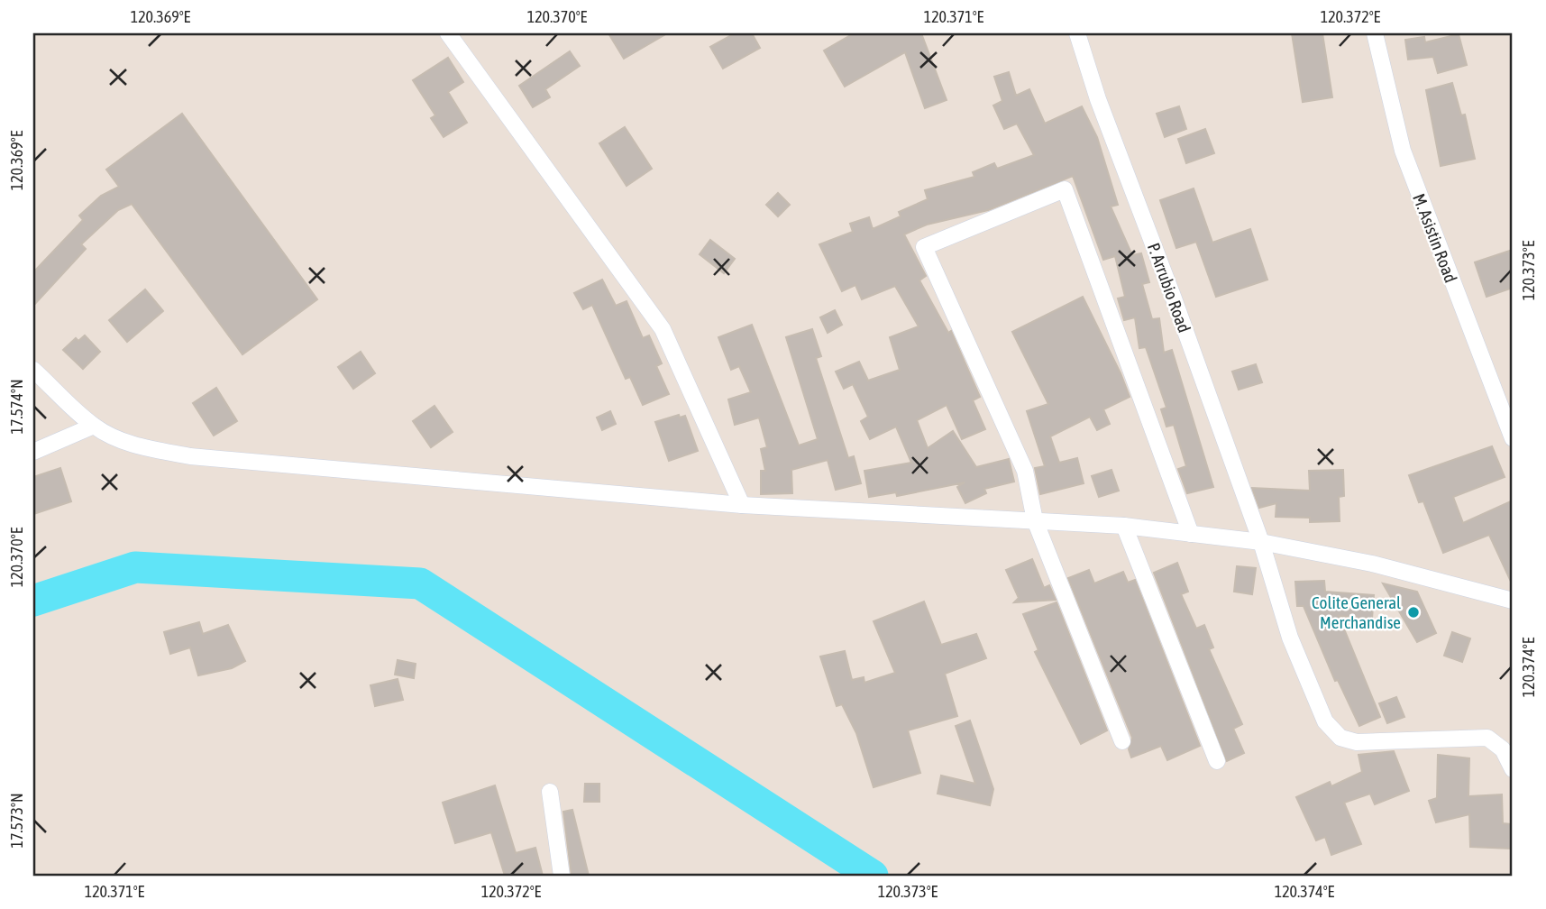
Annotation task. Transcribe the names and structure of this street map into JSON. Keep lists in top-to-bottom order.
{
  "streets": {
    "street": ["M. Asistin Road", "P. Arrubio Road"]
  },
  "places": ["Colite General Merchandise"],
  "coordinates": [
    "120.369°E",
    "120.370°E",
    "120.371°E",
    "120.372°E",
    "120.373°E",
    "17.574°N",
    "120.374°E",
    "17.573°N"
  ]
}
